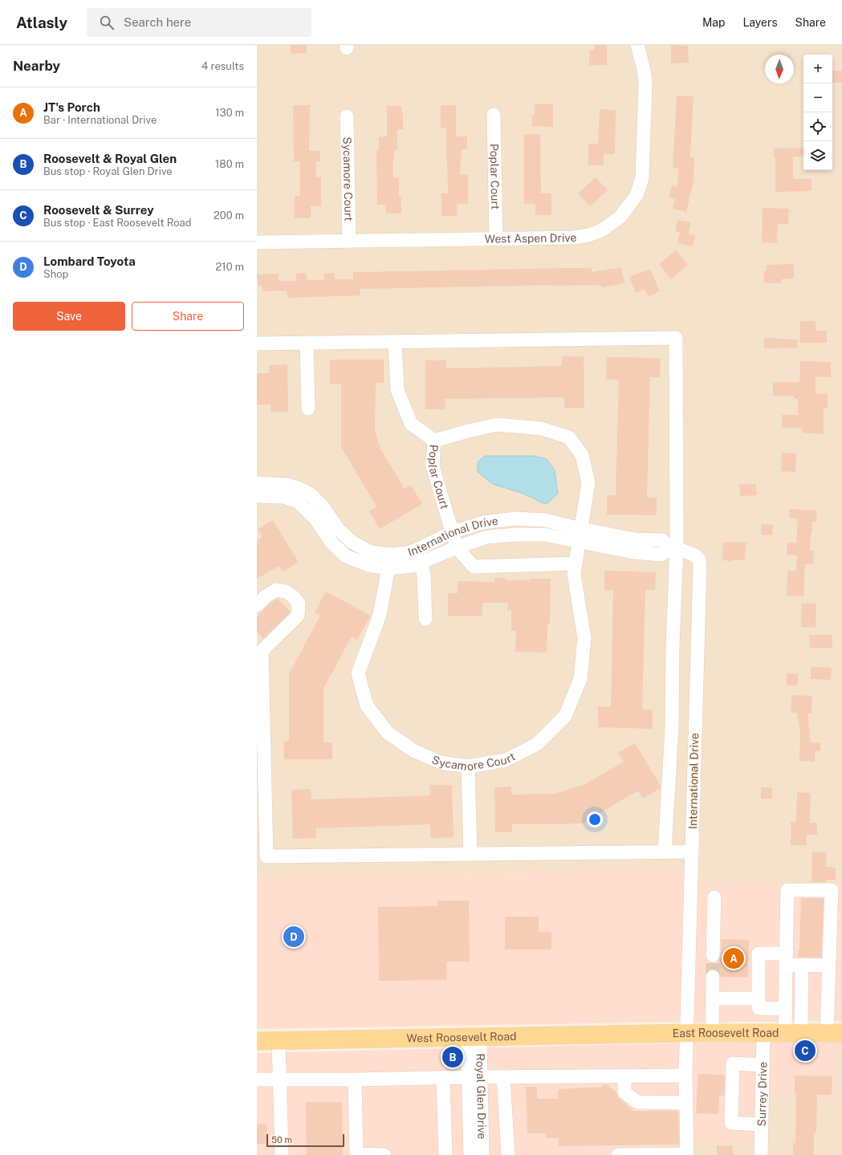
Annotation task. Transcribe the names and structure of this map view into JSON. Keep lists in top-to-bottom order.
{
  "streets": {
    "main road": ["East Roosevelt Road", "West Roosevelt Road"],
    "street": [
      "Poplar Court",
      "Sycamore Court",
      "West Aspen Drive",
      "International Drive",
      "Surrey Drive",
      "Royal Glen Drive"
    ]
  },
  "crossings": [
    ["Poplar Court", "Sycamore Court"],
    ["Poplar Court", "West Aspen Drive"],
    ["Poplar Court", "International Drive"],
    ["Sycamore Court", "West Aspen Drive"],
    ["Sycamore Court", "International Drive"],
    ["International Drive", "East Roosevelt Road"],
    ["East Roosevelt Road", "West Roosevelt Road"],
    ["East Roosevelt Road", "Surrey Drive"],
    ["West Roosevelt Road", "Royal Glen Drive"]
  ],
  "scale_bar": "50 m",
  "north": "bottom",
  "page": {
    "header": "Atlasly",
    "search": "Search here",
    "nav": ["Map", "Layers", "Share"],
    "heading": ["Nearby", "4 results"],
    "map_buttons": ["+", "−"],
    "list": [
      {
        "mark": "A",
        "name": "JT's Porch",
        "note": "Bar · International Drive",
        "value": "130 m"
      },
      {
        "mark": "B",
        "name": "Roosevelt & Royal Glen",
        "note": "Bus stop · Royal Glen Drive",
        "value": "180 m"
      },
      {
        "mark": "C",
        "name": "Roosevelt & Surrey",
        "note": "Bus stop · East Roosevelt Road",
        "value": "200 m"
      },
      {
        "mark": "D",
        "name": "Lombard Toyota",
        "note": "Shop",
        "value": "210 m"
      }
    ],
    "buttons": ["Save", "Share"],
    "pins": [
      "D",
      "A",
      "C",
      "B"
    ],
    "scale": "50 m"
  }
}
